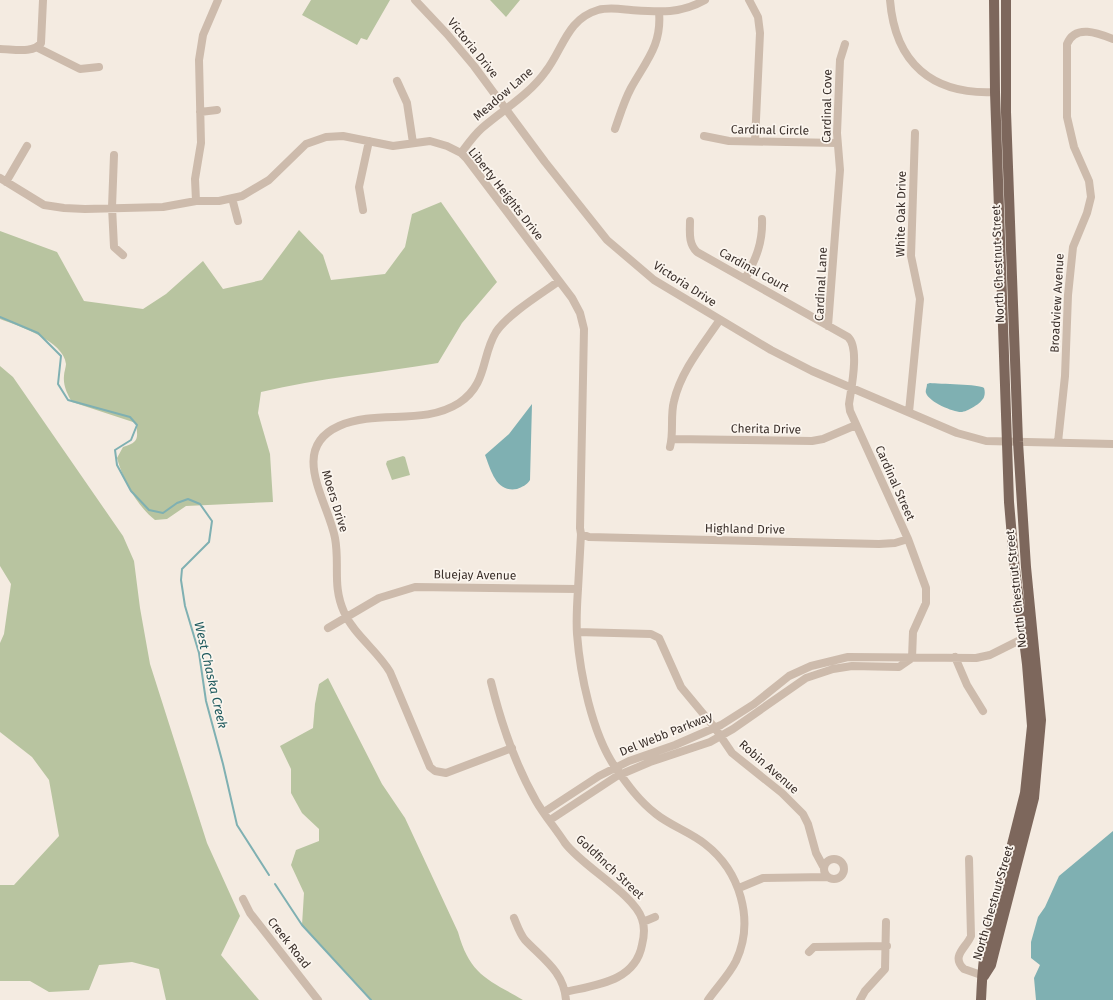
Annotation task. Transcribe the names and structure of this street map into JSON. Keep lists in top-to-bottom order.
{
  "streets": {
    "main road": ["North Chestnut Street"],
    "street": [
      "Victoria Drive",
      "Meadow Lane",
      "Cardinal Cove",
      "Cardinal Circle",
      "Liberty Heights Drive",
      "White Oak Drive",
      "Cardinal Court",
      "Cardinal Lane",
      "Broadview Avenue",
      "Cherita Drive",
      "Cardinal Street",
      "Moers Drive",
      "Highland Drive",
      "Bluejay Avenue",
      "Del Webb Parkway",
      "Robin Avenue",
      "Goldfinch Street",
      "Creek Road"
    ]
  },
  "crossings": [
    ["Victoria Drive", "Meadow Lane"],
    ["Victoria Drive", "White Oak Drive"],
    ["Victoria Drive", "North Chestnut Street"],
    ["Victoria Drive", "Cardinal Lane"],
    ["Victoria Drive", "Broadview Avenue"],
    ["Victoria Drive", "Cherita Drive"],
    ["Victoria Drive", "Cardinal Street"],
    ["Meadow Lane", "Liberty Heights Drive"],
    ["Cardinal Cove", "Cardinal Circle"],
    ["Cardinal Cove", "Cardinal Lane"],
    ["Liberty Heights Drive", "Moers Drive"],
    ["Liberty Heights Drive", "Highland Drive"],
    ["North Chestnut Street", "Del Webb Parkway"],
    ["Cardinal Court", "Cardinal Lane"],
    ["Cardinal Lane", "Cardinal Street"],
    ["Cherita Drive", "Cardinal Street"],
    ["Cardinal Street", "Highland Drive"],
    ["Cardinal Street", "Del Webb Parkway"],
    ["Moers Drive", "Bluejay Avenue"],
    ["Moers Drive", "Goldfinch Street"],
    ["Del Webb Parkway", "Robin Avenue"],
    ["Del Webb Parkway", "Goldfinch Street"]
  ],
  "water": ["West Chaska Creek"]
}
